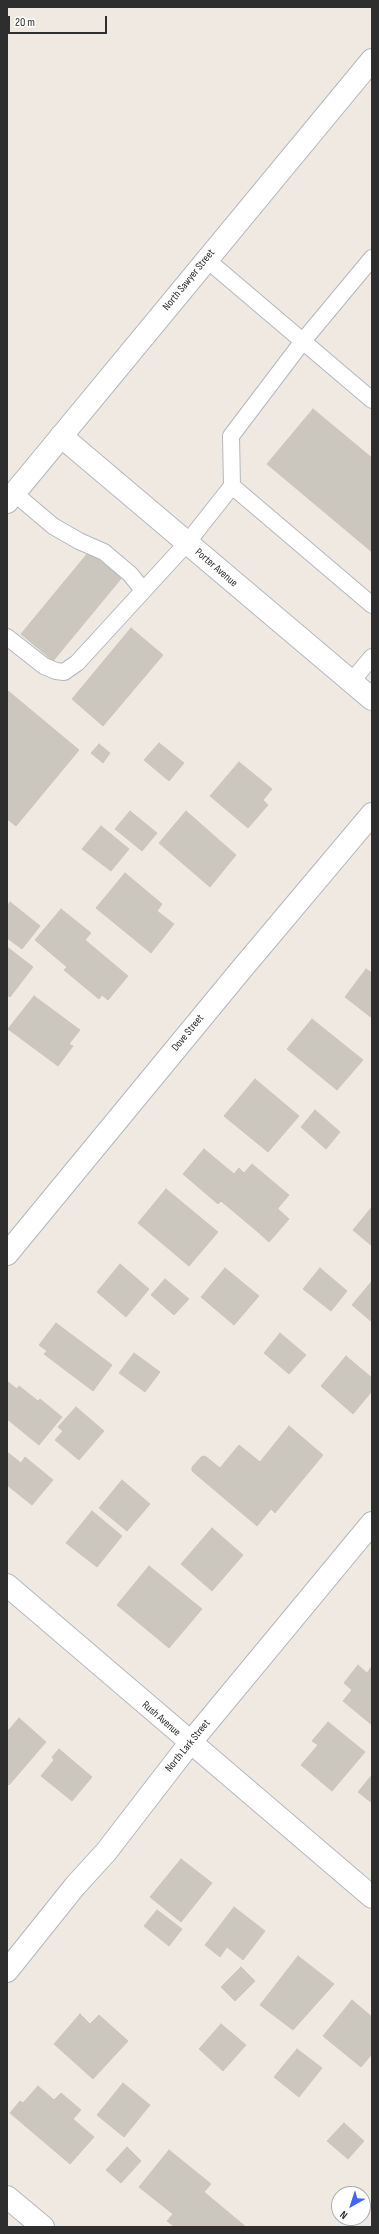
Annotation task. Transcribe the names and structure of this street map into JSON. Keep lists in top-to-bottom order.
{
  "streets": {
    "street": [
      "North Sawyer Street",
      "Porter Avenue",
      "Dove Street",
      "Rush Avenue",
      "North Lark Street"
    ]
  },
  "crossings": [
    ["North Sawyer Street", "Porter Avenue"],
    ["Rush Avenue", "North Lark Street"]
  ],
  "scale_bar": "20 m",
  "north": "bottom left"
}
